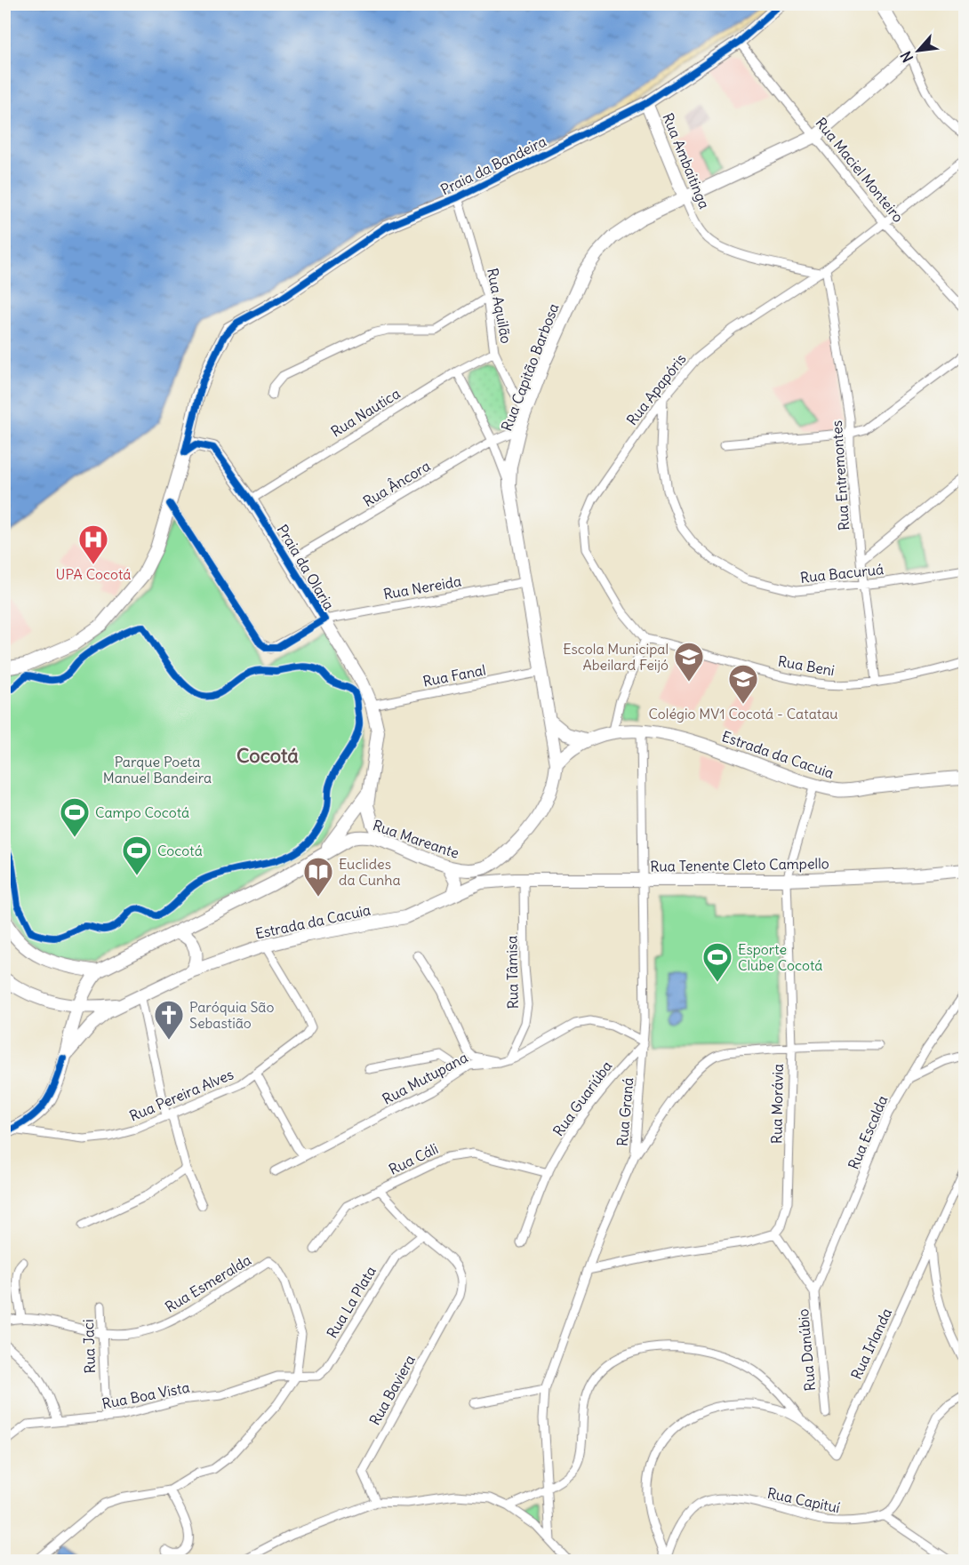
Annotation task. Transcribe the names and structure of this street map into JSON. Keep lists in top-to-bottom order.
{
  "streets": {
    "main road": [
      "Rua Ambaitinga",
      "Praia da Bandeira",
      "Rua Capitão Barbosa",
      "Praia da Olaria",
      "Estrada da Cacuia",
      "Rua Mareante",
      "Rua Tenente Cleto Campello"
    ],
    "street": [
      "Rua Maciel Monteiro",
      "Rua Aquilão",
      "Rua Apapóris",
      "Rua Nautica",
      "Rua Entremontes",
      "Rua Âncora",
      "Rua Bacuruá",
      "Rua Nereida",
      "Rua Beni",
      "Rua Fanal",
      "Rua Tâmisa",
      "Rua Mutupana",
      "Rua Pereira Alves",
      "Rua Guariúba",
      "Rua Morávia",
      "Rua Graná",
      "Rua Escalda",
      "Rua Cáli",
      "Rua Esmeralda",
      "Rua La Plata",
      "Rua Irlanda",
      "Rua Jaci",
      "Rua Danúbio",
      "Rua Baviera",
      "Rua Boa Vista",
      "Rua Capituí"
    ]
  },
  "crossings": [
    ["Rua Ambaitinga", "Praia da Bandeira"],
    ["Rua Ambaitinga", "Rua Capitão Barbosa"],
    ["Rua Ambaitinga", "Rua Apapóris"],
    ["Rua Ambaitinga", "Rua Entremontes"],
    ["Praia da Bandeira", "Rua Maciel Monteiro"],
    ["Praia da Bandeira", "Rua Aquilão"],
    ["Praia da Bandeira", "Praia da Olaria"],
    ["Rua Maciel Monteiro", "Rua Capitão Barbosa"],
    ["Rua Maciel Monteiro", "Rua Apapóris"],
    ["Rua Aquilão", "Rua Capitão Barbosa"],
    ["Rua Aquilão", "Rua Nautica"],
    ["Rua Capitão Barbosa", "Rua Âncora"],
    ["Rua Capitão Barbosa", "Rua Nereida"],
    ["Rua Capitão Barbosa", "Rua Fanal"],
    ["Rua Capitão Barbosa", "Estrada da Cacuia"],
    ["Rua Capitão Barbosa", "Rua Mareante"],
    ["Rua Apapóris", "Rua Entremontes"],
    ["Rua Apapóris", "Rua Bacuruá"],
    ["Rua Apapóris", "Rua Beni"],
    ["Rua Nautica", "Praia da Olaria"],
    ["Rua Entremontes", "Rua Bacuruá"],
    ["Rua Entremontes", "Rua Beni"],
    ["Rua Âncora", "Praia da Olaria"],
    ["Praia da Olaria", "Rua Nereida"],
    ["Praia da Olaria", "Rua Fanal"],
    ["Praia da Olaria", "Rua Mareante"],
    ["Estrada da Cacuia", "Rua Tenente Cleto Campello"],
    ["Estrada da Cacuia", "Rua Tâmisa"],
    ["Estrada da Cacuia", "Rua Pereira Alves"],
    ["Estrada da Cacuia", "Rua Morávia"],
    ["Estrada da Cacuia", "Rua Graná"],
    ["Rua Tenente Cleto Campello", "Rua Tâmisa"],
    ["Rua Tenente Cleto Campello", "Rua Morávia"],
    ["Rua Tenente Cleto Campello", "Rua Graná"],
    ["Rua Tâmisa", "Rua Mutupana"],
    ["Rua Mutupana", "Rua Guariúba"],
    ["Rua Mutupana", "Rua Graná"],
    ["Rua Guariúba", "Rua Graná"],
    ["Rua Guariúba", "Rua Cáli"],
    ["Rua Morávia", "Rua Danúbio"],
    ["Rua Escalda", "Rua Danúbio"],
    ["Rua Cáli", "Rua Baviera"],
    ["Rua Esmeralda", "Rua La Plata"],
    ["Rua Esmeralda", "Rua Jaci"],
    ["Rua Esmeralda", "Rua Boa Vista"],
    ["Rua La Plata", "Rua Baviera"],
    ["Rua La Plata", "Rua Boa Vista"],
    ["Rua Jaci", "Rua Boa Vista"]
  ],
  "districts": ["Cocotá"],
  "parks": ["Parque Poeta Manuel Bandeira"],
  "places": {
    "hospital": ["UPA Cocotá"],
    "school or university": ["Escola Municipal Abeilard Feijó", "Colégio MV1 Cocotá - Catatau"],
    "sports": ["Campo Cocotá", "Cocotá", "Esporte Clube Cocotá"],
    "library": ["Euclides da Cunha"],
    "church": ["Paróquia São Sebastião"]
  },
  "north": "bottom left"
}
